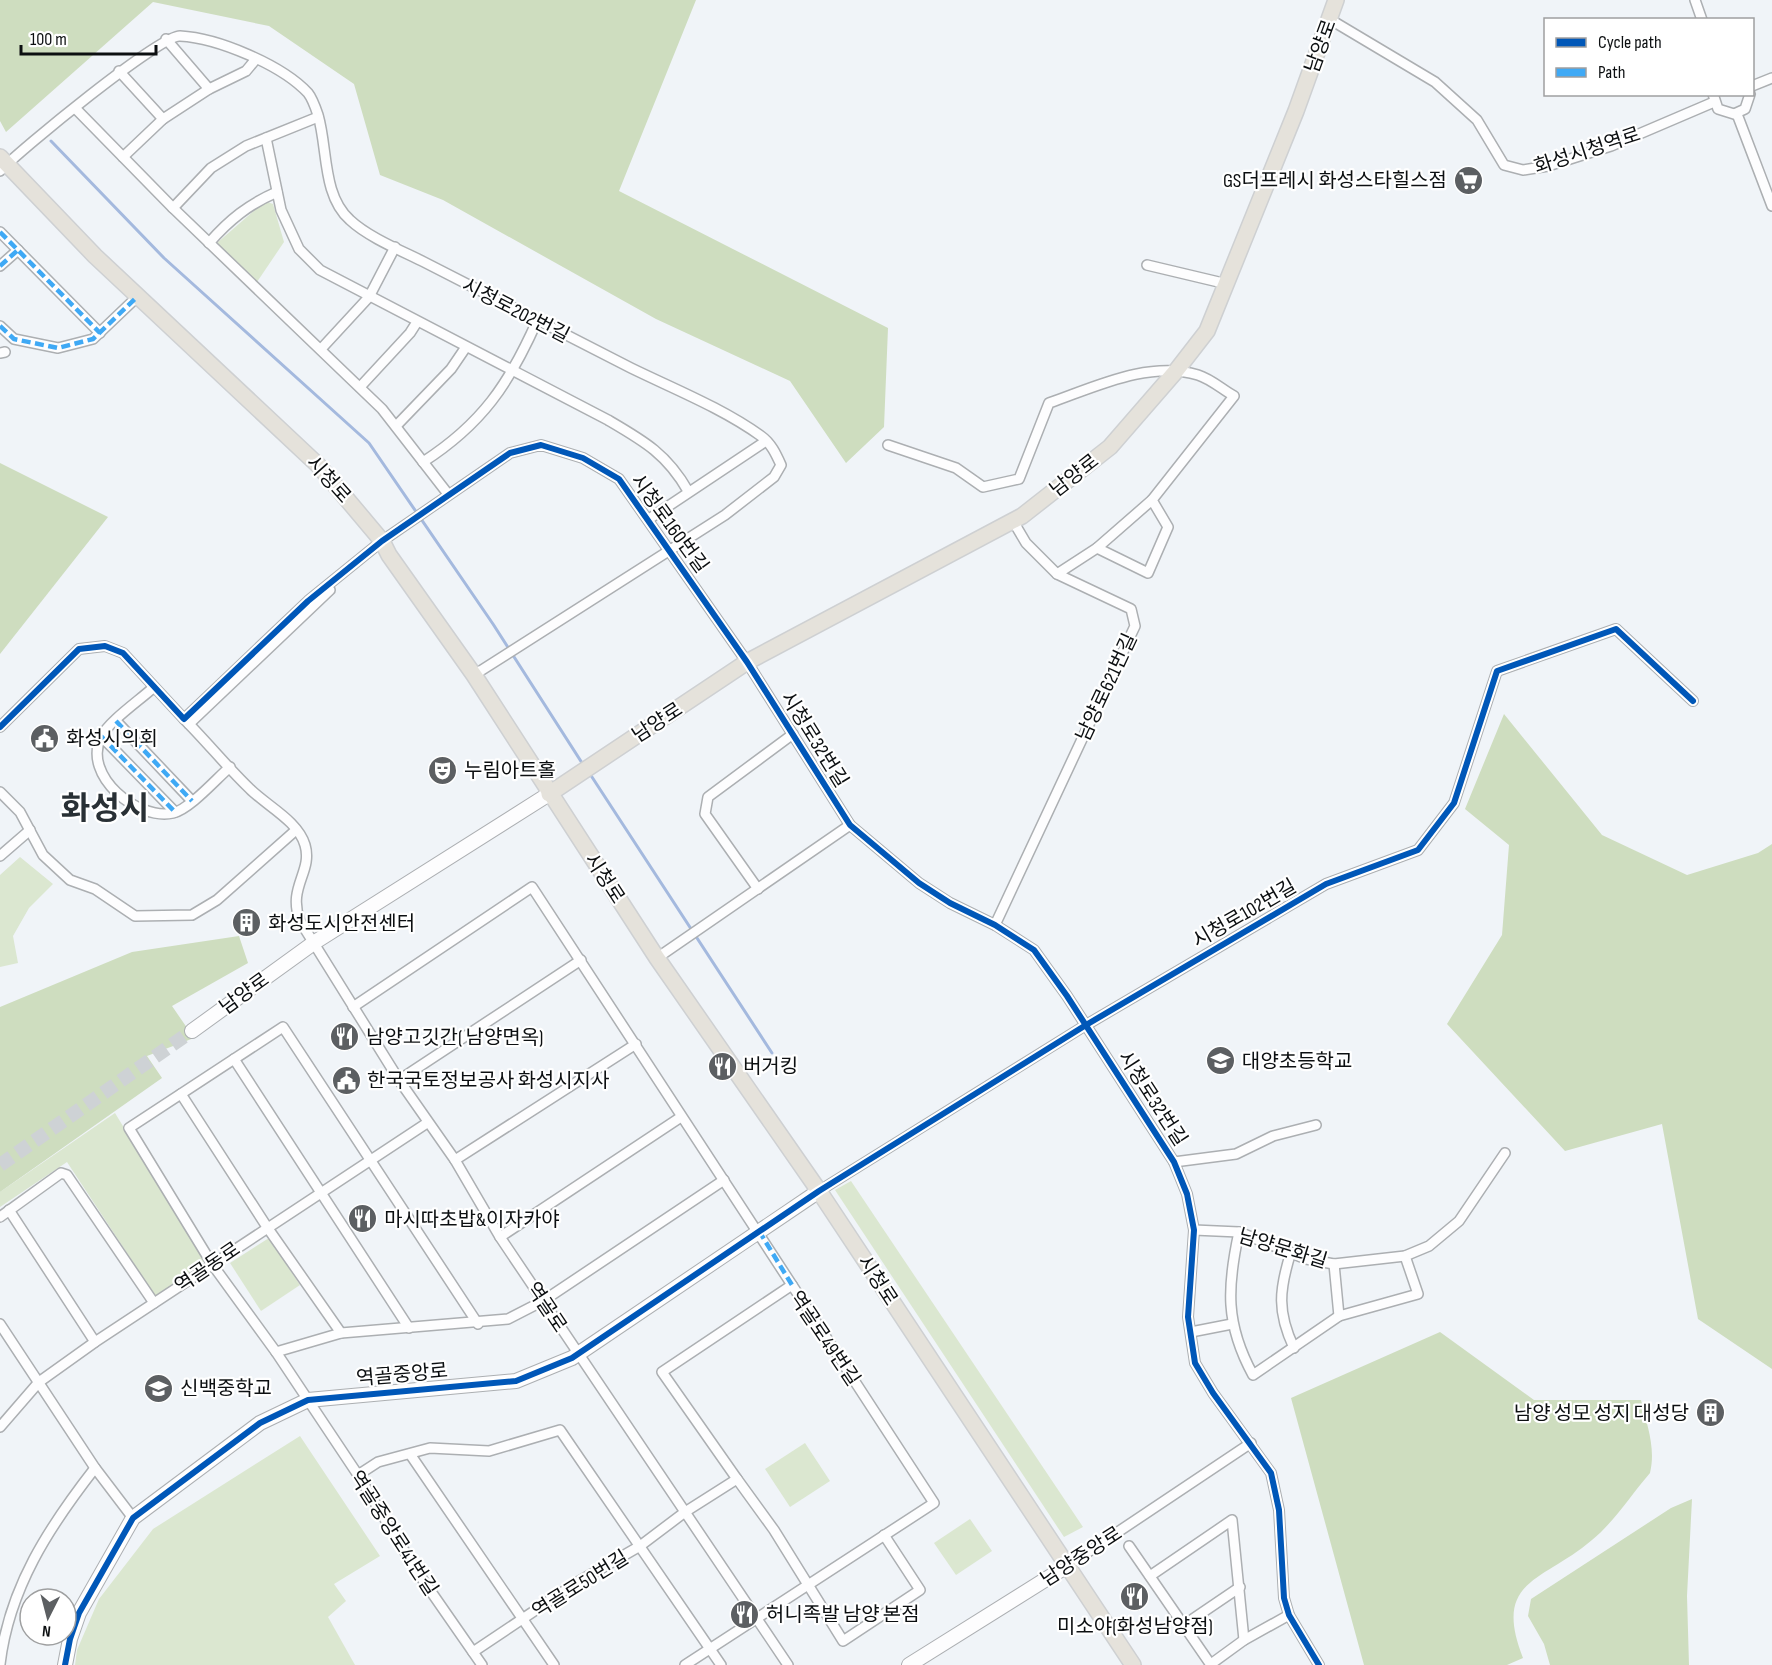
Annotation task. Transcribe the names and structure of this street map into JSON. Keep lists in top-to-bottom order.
{
  "streets": {
    "main road": ["남양로", "시청로"],
    "street": [
      "화성시청역로",
      "시청로202번길",
      "시청로160번길",
      "남양로621번길",
      "시청로32번길",
      "시청로102번길",
      "남양문화길",
      "역골동로",
      "역골로",
      "역골로49번길",
      "역골중앙로",
      "역골중앙로41번길",
      "남양중앙로",
      "역골로50번길"
    ]
  },
  "crossings": [
    ["남양로", "화성시청역로"],
    ["남양로", "시청로"],
    ["남양로", "시청로160번길"],
    ["남양로", "남양로621번길"],
    ["남양로", "시청로32번길"],
    ["남양로", "역골로"],
    ["시청로202번길", "시청로"],
    ["시청로202번길", "시청로160번길"],
    ["시청로", "시청로160번길"],
    ["시청로", "시청로102번길"],
    ["시청로", "역골중앙로"],
    ["시청로", "남양중앙로"],
    ["시청로160번길", "시청로32번길"],
    ["남양로621번길", "시청로32번길"],
    ["시청로32번길", "시청로102번길"],
    ["시청로32번길", "남양문화길"],
    ["시청로32번길", "남양중앙로"],
    ["시청로102번길", "역골중앙로"],
    ["역골동로", "역골로"],
    ["역골동로", "역골중앙로41번길"],
    ["역골로", "역골로49번길"],
    ["역골로", "역골중앙로"],
    ["역골로", "역골로50번길"],
    ["역골중앙로", "역골중앙로41번길"],
    ["역골중앙로41번길", "역골로50번길"]
  ],
  "districts": ["화성시"],
  "places": {
    "supermarket": ["GS더프레시 화성스타힐스점"],
    "public building": ["화성시의회", "한국국토정보공사 화성시지사"],
    "theatre": ["누림아트홀"],
    "building": ["화성도시안전센터", "남양 성모 성지 대성당"],
    "restaurant": [
      "남양고깃간( 남양면옥)",
      "버거킹",
      "마시따초밥&이자카야",
      "미소야(화성남양점)",
      "허니족발 남양 본점"
    ],
    "school or university": ["대양초등학교", "신백중학교"]
  },
  "legend": ["Cycle path", "Path"],
  "scale_bar": "100 m",
  "north": "bottom"
}
